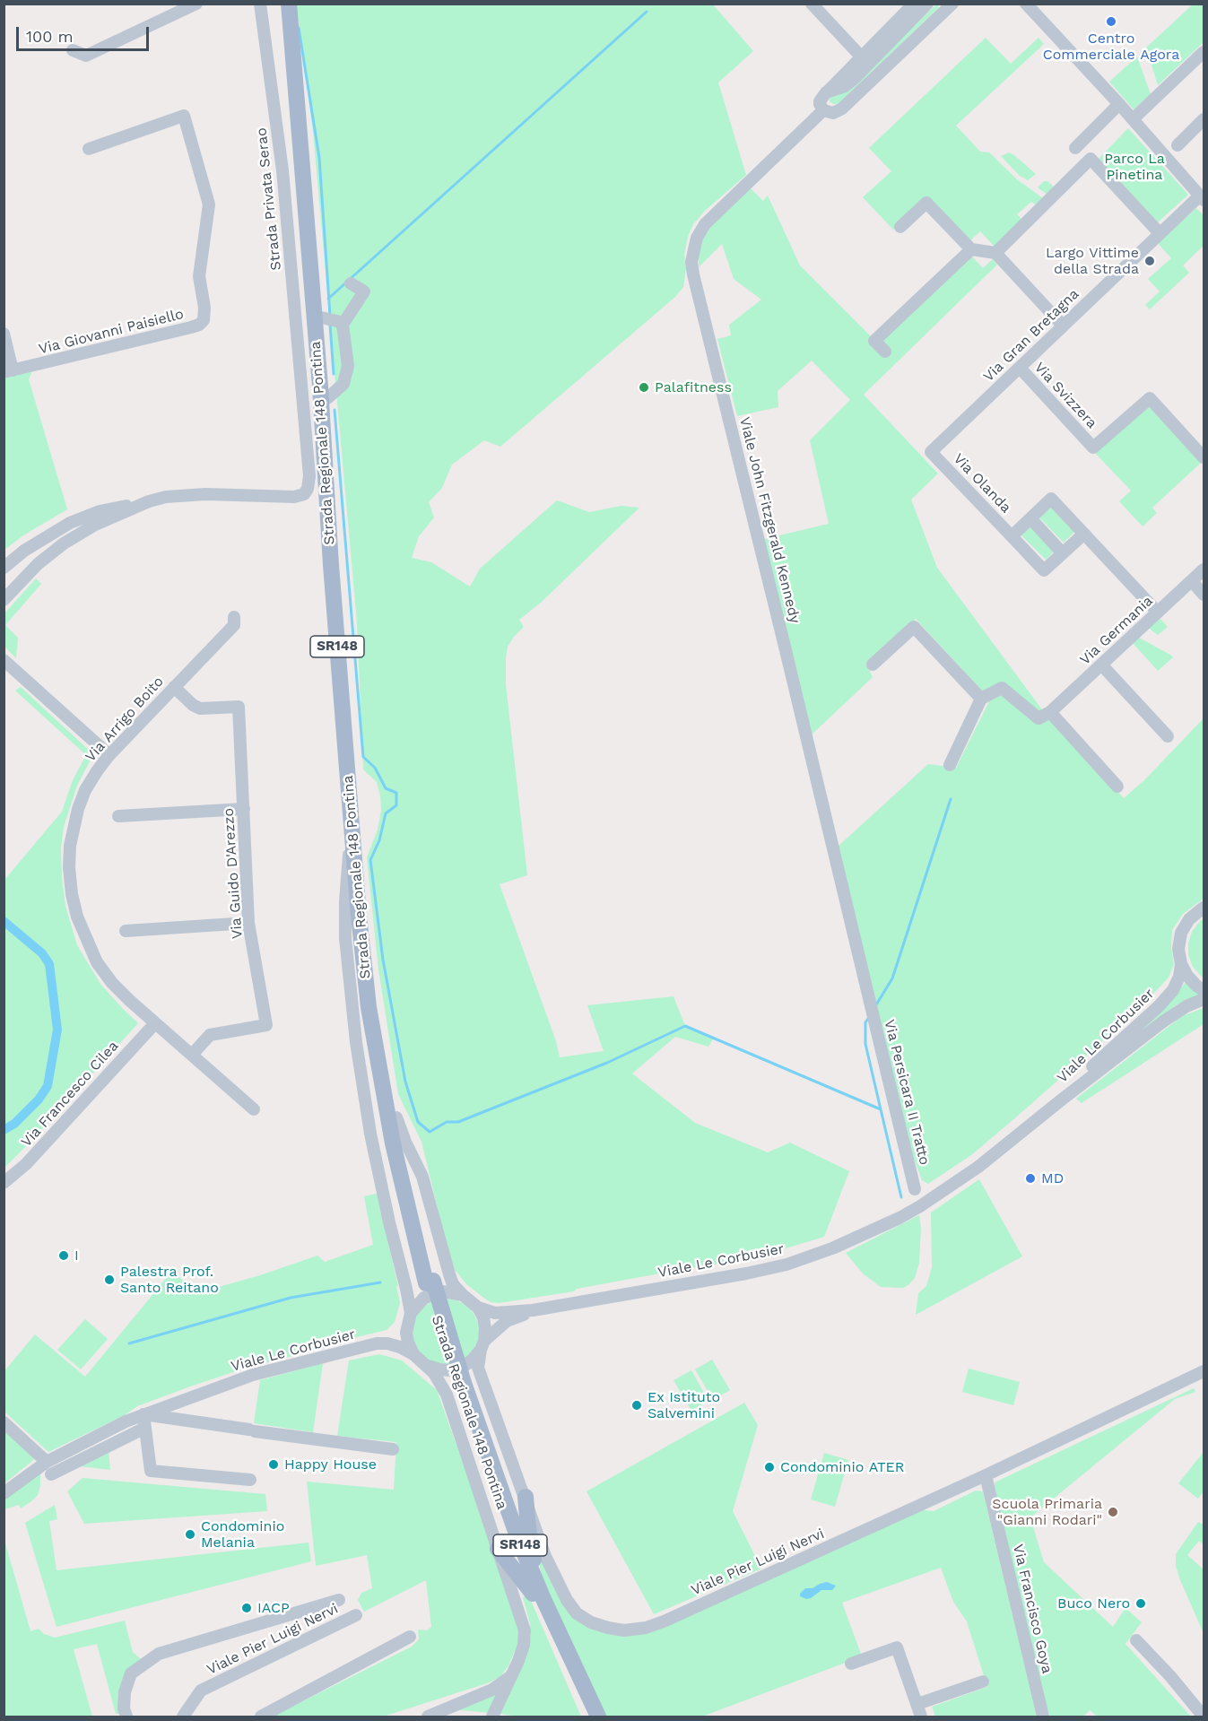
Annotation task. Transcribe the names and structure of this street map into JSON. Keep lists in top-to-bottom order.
{
  "streets": {
    "main road": ["Strada Regionale 148 Pontina", "SR148"],
    "street": [
      "Strada Privata Serao",
      "Via Giovanni Paisiello",
      "Via Gran Bretagna",
      "Via Svizzera",
      "Via Olanda",
      "Viale John Fitzgerald Kennedy",
      "Via Germania",
      "Via Arrigo Boito",
      "Via Guido D'Arezzo",
      "Viale Le Corbusier",
      "Via Persicara II Tratto",
      "Via Francesco Cilea",
      "Viale Pier Luigi Nervi",
      "Via Francisco Goya"
    ]
  },
  "crossings": [
    ["Strada Privata Serao", "Strada Regionale 148 Pontina"],
    ["Via Gran Bretagna", "Via Svizzera"],
    ["Via Gran Bretagna", "Via Olanda"],
    ["Via Olanda", "Via Germania"],
    ["Viale John Fitzgerald Kennedy", "Via Persicara II Tratto"],
    ["Via Arrigo Boito", "Via Guido D'Arezzo"],
    ["Via Arrigo Boito", "Via Francesco Cilea"],
    ["Viale Le Corbusier", "Viale Pier Luigi Nervi"],
    ["Viale Pier Luigi Nervi", "Via Francisco Goya"]
  ],
  "parks": ["Parco La Pinetina"],
  "places": [
    "Centro Commerciale Agora",
    "Largo Vittime della Strada",
    "Palafitness",
    "MD",
    "I",
    "Palestra Prof. Santo Reitano",
    "Ex Istituto Salvemini",
    "Happy House",
    "Condominio ATER",
    "Scuola Primaria \"Gianni Rodari\"",
    "Condominio Melania",
    "Buco Nero",
    "IACP"
  ],
  "scale_bar": "100 m"
}
